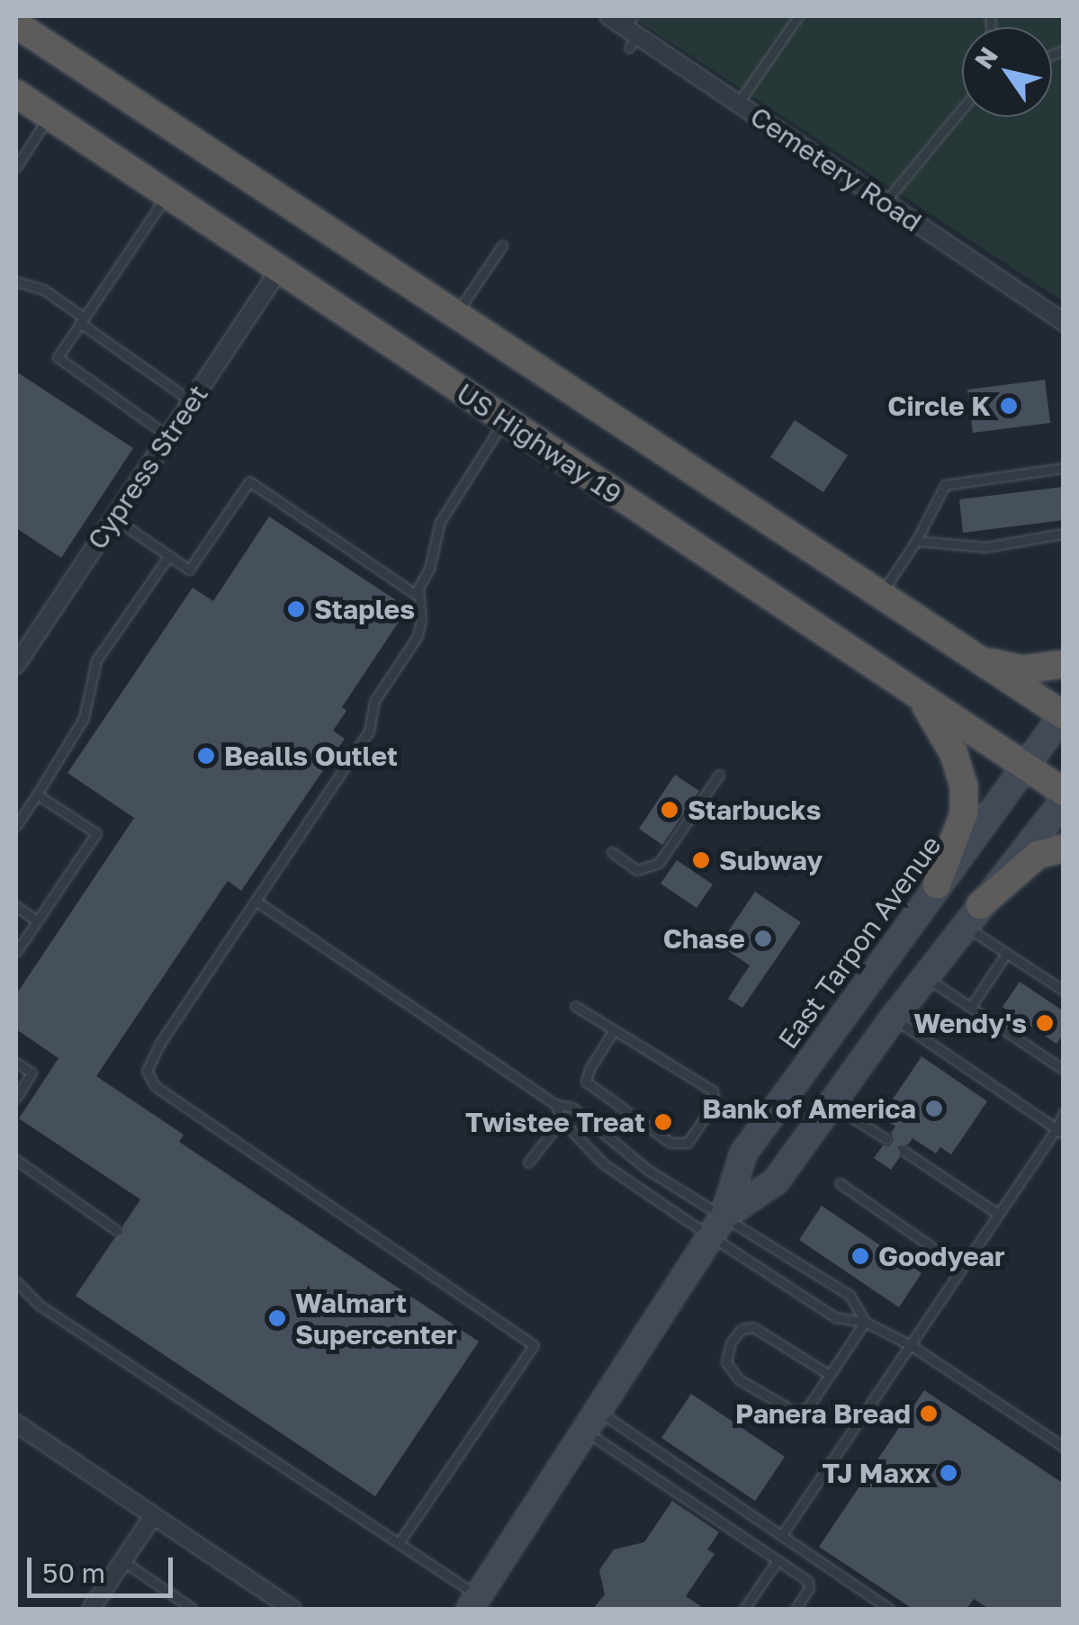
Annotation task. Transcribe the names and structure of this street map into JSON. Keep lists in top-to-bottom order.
{
  "streets": {
    "highway": ["US Highway 19"],
    "main road": ["East Tarpon Avenue"],
    "street": ["Cemetery Road", "Cypress Street"]
  },
  "crossings": [
    ["US Highway 19", "Cypress Street"],
    ["US Highway 19", "East Tarpon Avenue"]
  ],
  "places": [
    "Circle K",
    "Staples",
    "Bealls Outlet",
    "Starbucks",
    "Subway",
    "Chase",
    "Wendy's",
    "Bank of America",
    "Twistee Treat",
    "Goodyear",
    "Walmart Supercenter",
    "Panera Bread",
    "TJ Maxx"
  ],
  "scale_bar": "50 m",
  "north": "top left"
}
